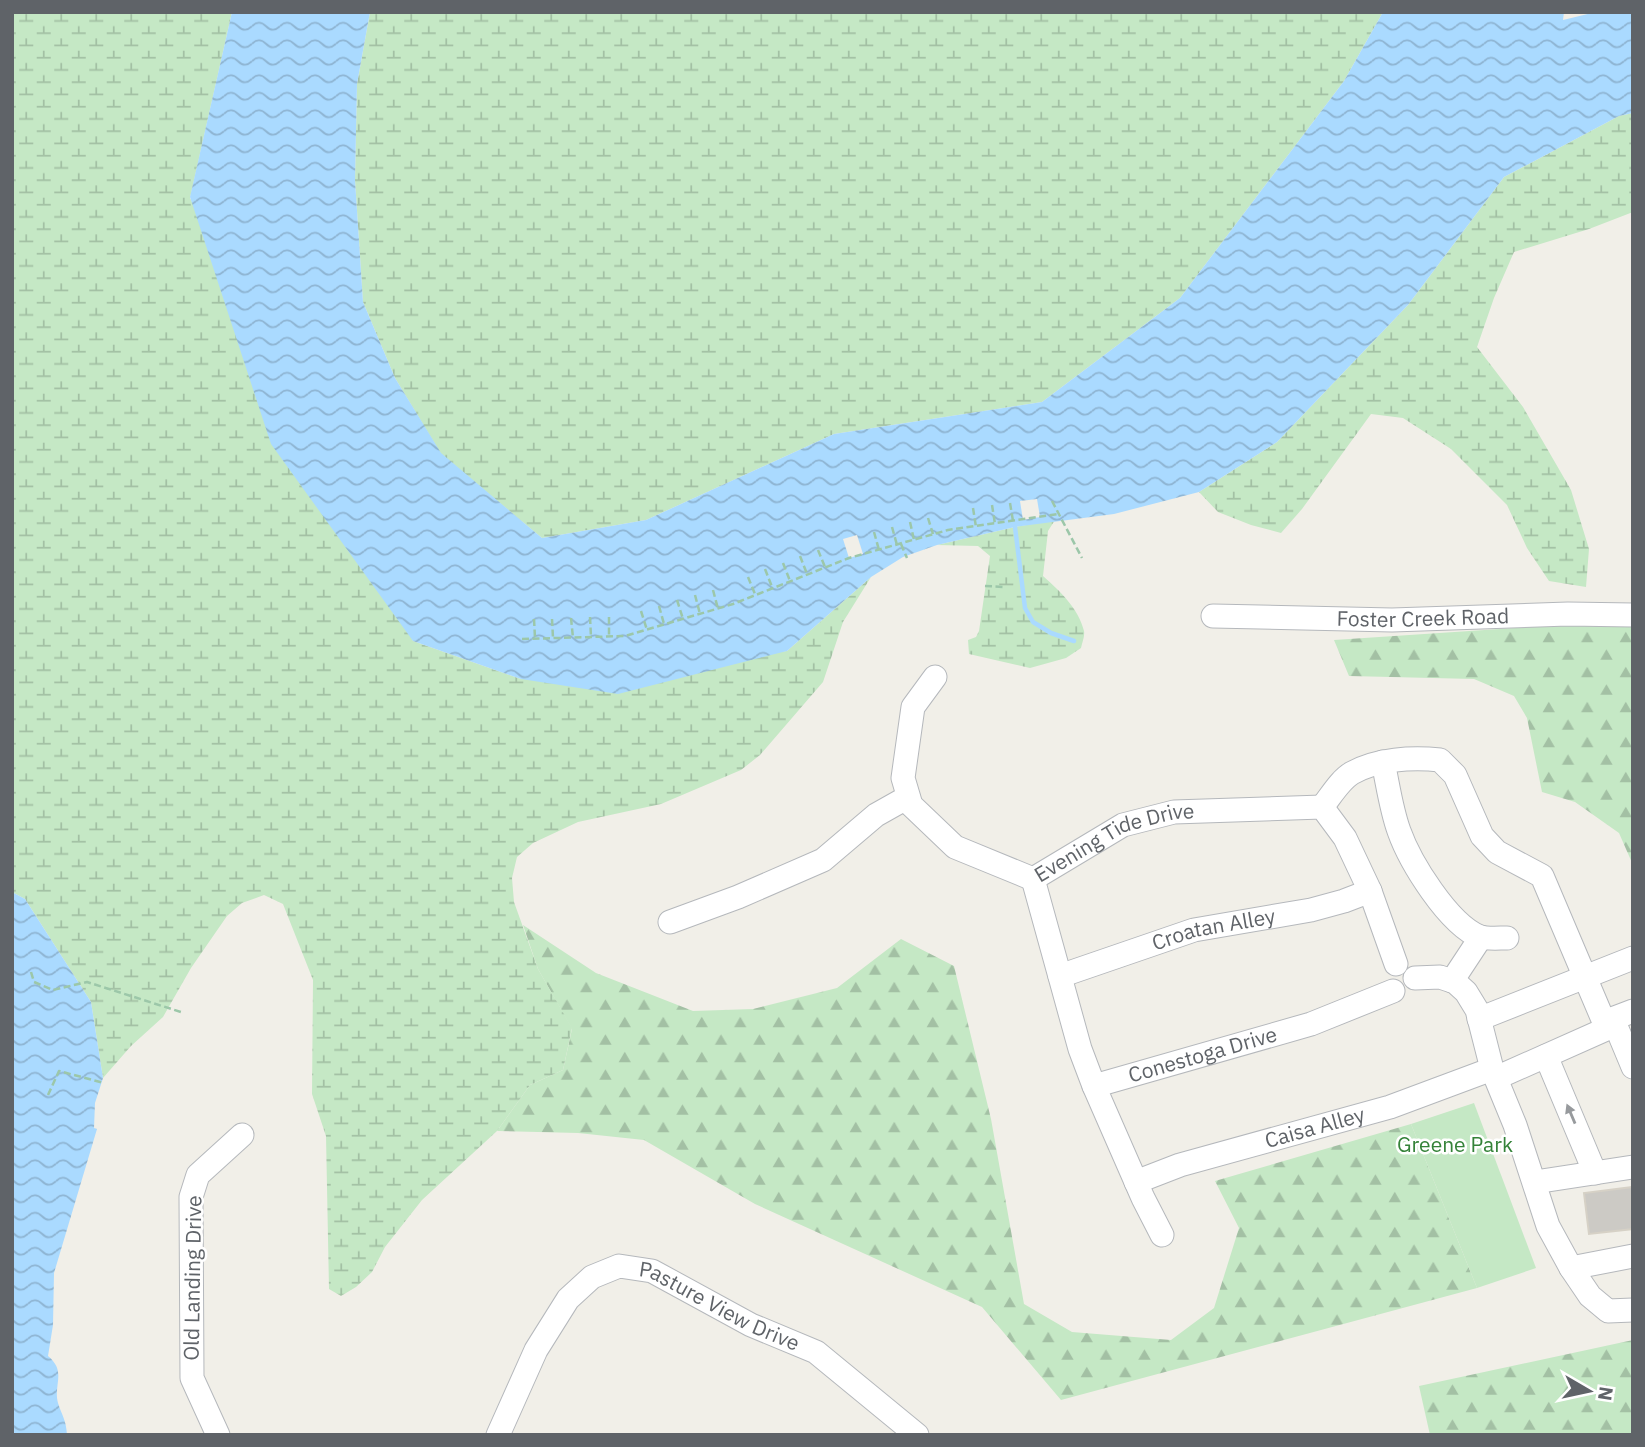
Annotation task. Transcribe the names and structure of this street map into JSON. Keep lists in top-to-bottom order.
{
  "streets": {
    "street": [
      "Foster Creek Road",
      "Evening Tide Drive",
      "Croatan Alley",
      "Conestoga Drive",
      "Caisa Alley",
      "Old Landing Drive",
      "Pasture View Drive"
    ]
  },
  "parks": ["Greene Park"],
  "north": "right"
}
